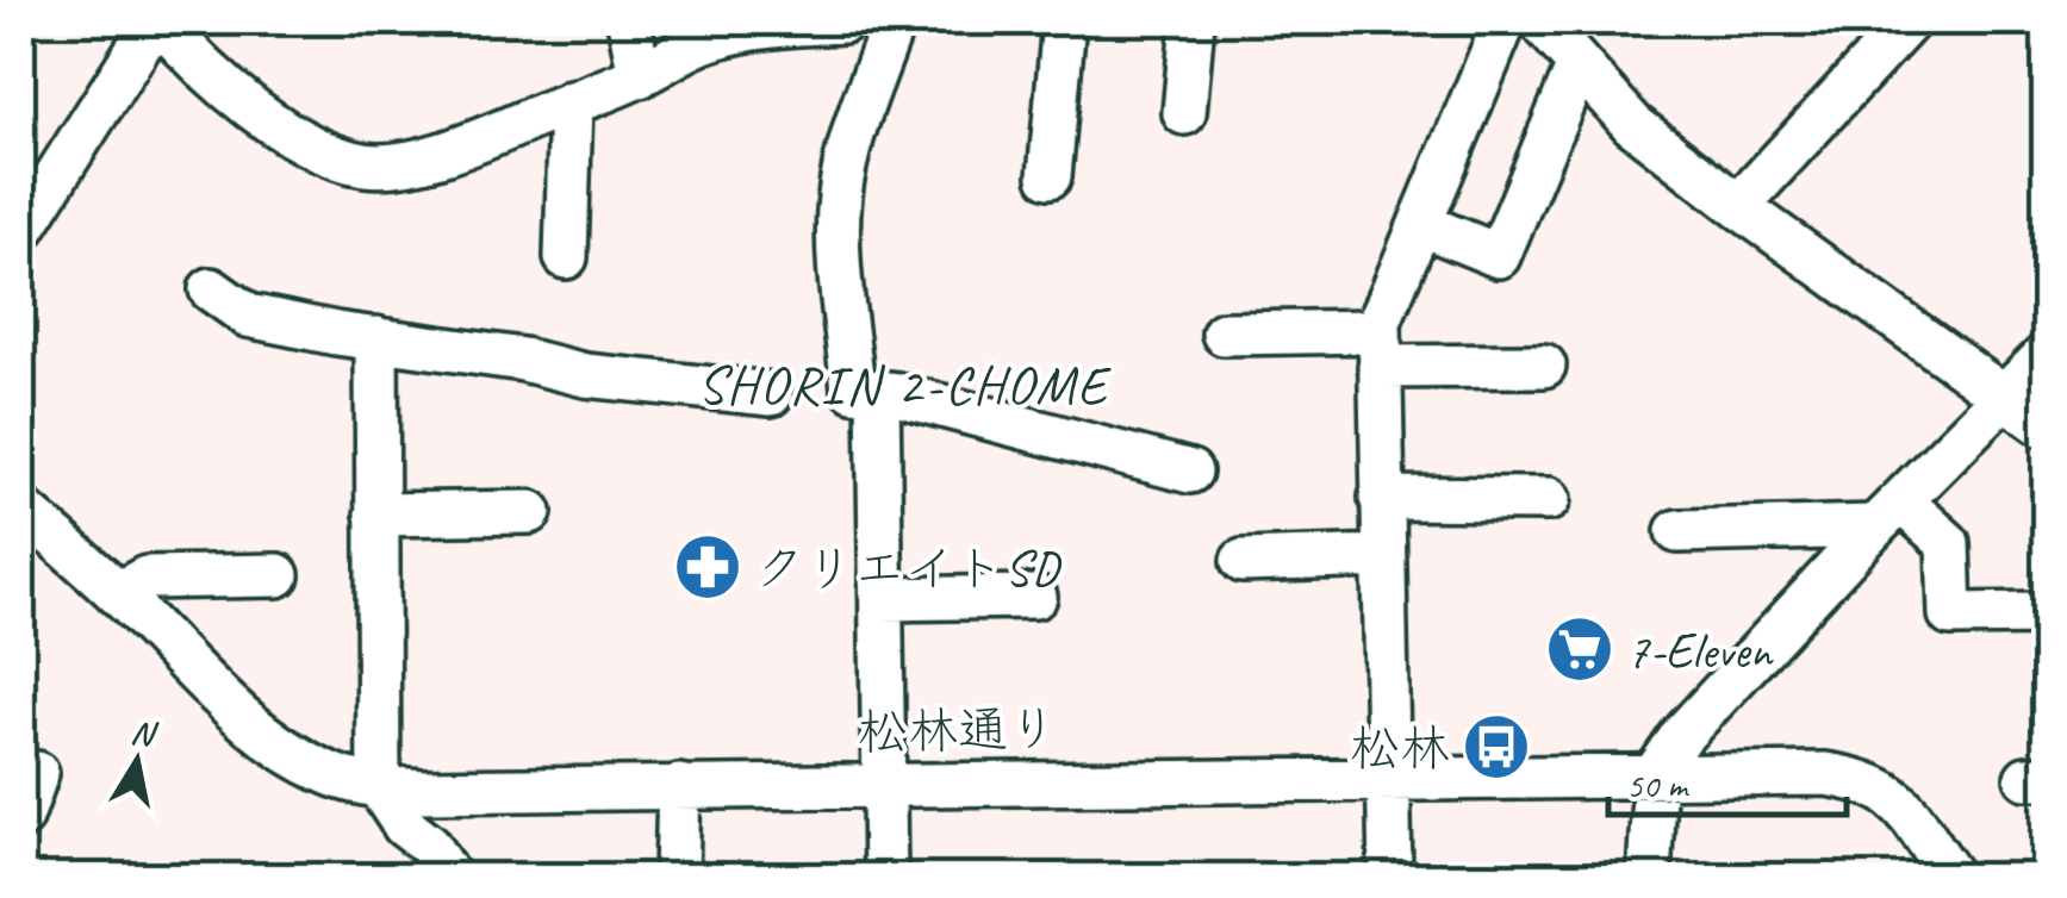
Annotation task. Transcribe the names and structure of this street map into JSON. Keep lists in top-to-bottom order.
{
  "streets": {
    "street": ["松林通り"]
  },
  "districts": ["SHORIN 2-CHOME"],
  "places": {
    "pharmacy": ["クリエイトSD"],
    "supermarket": ["7-Eleven"],
    "bus stop": ["松林"]
  },
  "scale_bar": "50 m",
  "north": "top"
}
